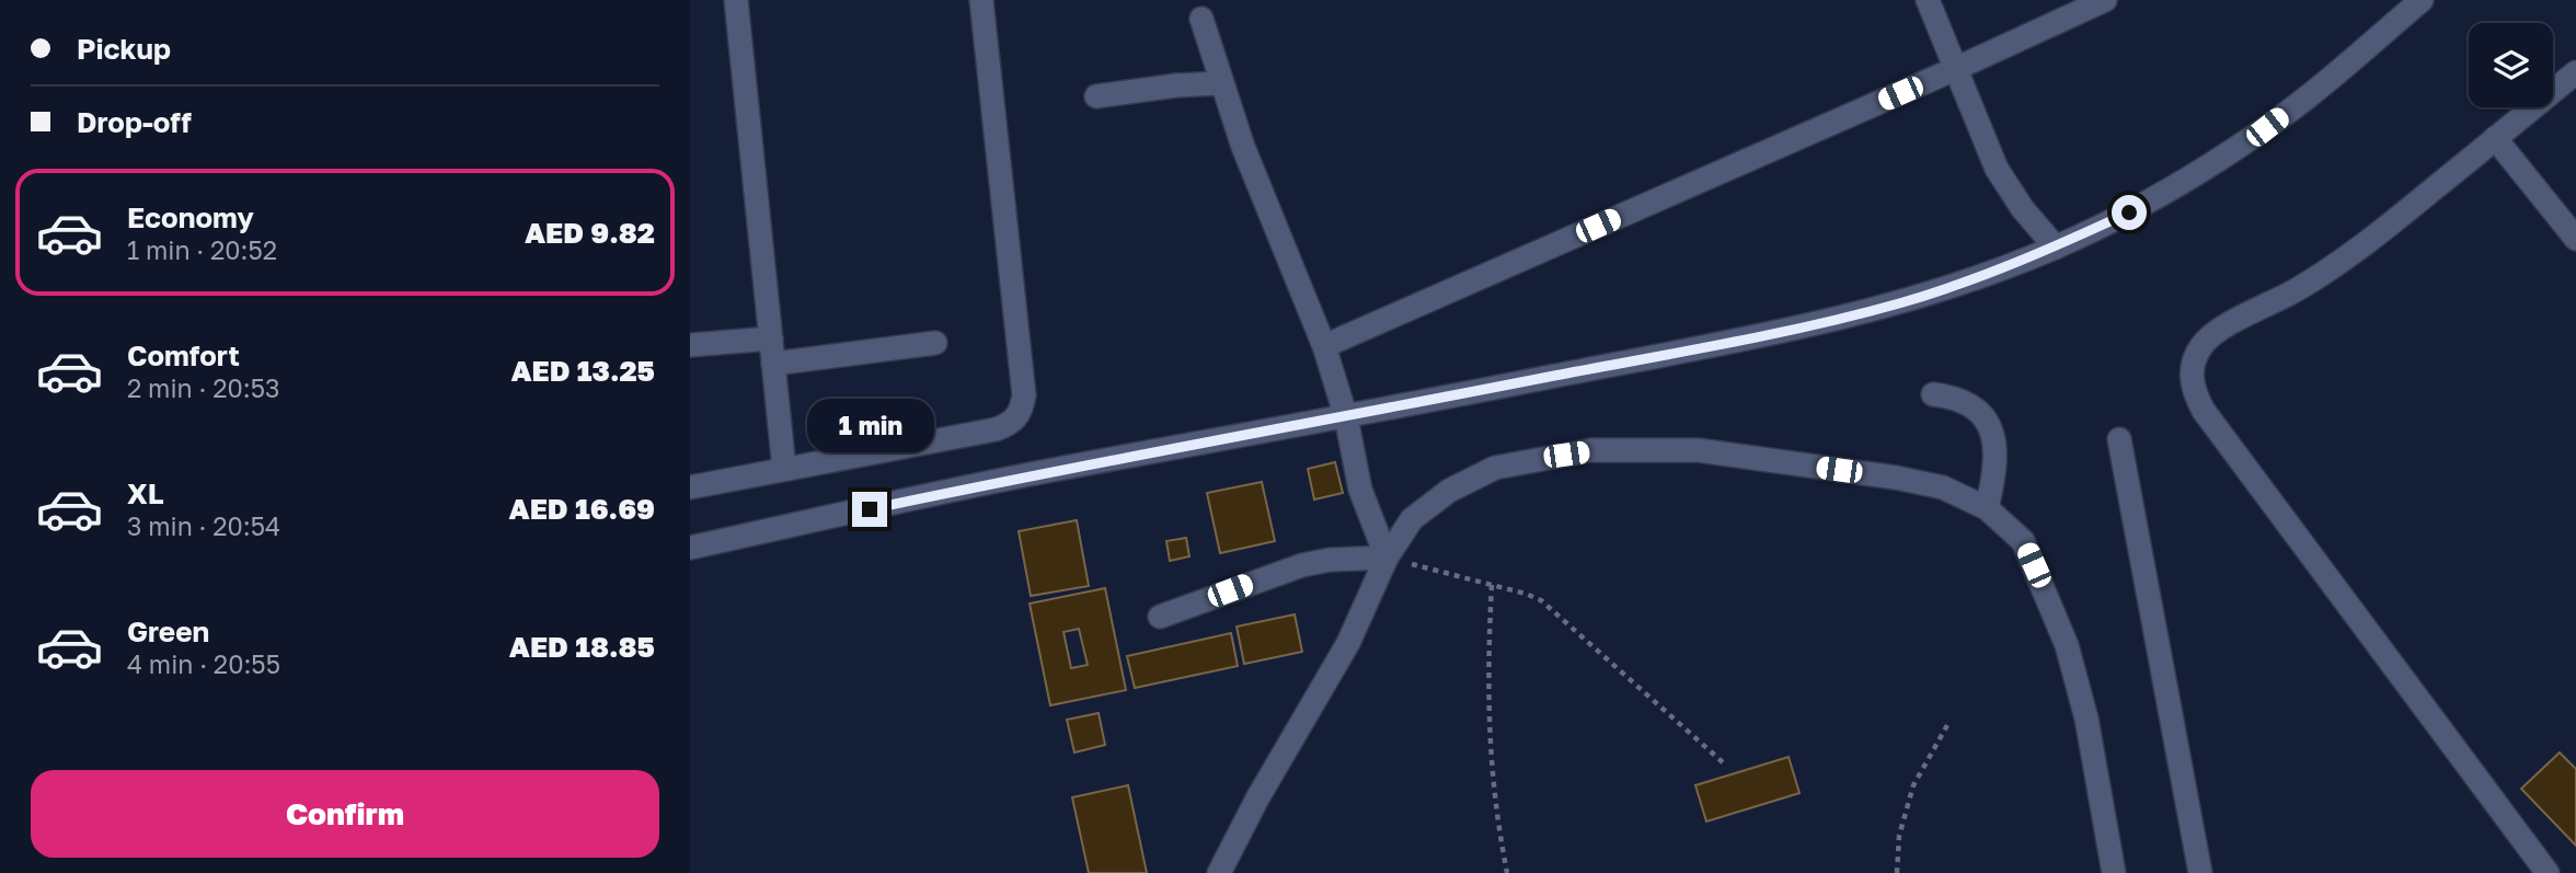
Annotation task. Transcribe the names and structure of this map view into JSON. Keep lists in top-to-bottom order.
{
  "page": {
    "banner": ["Pickup", "Drop-off"],
    "list": [
      {
        "name": "Economy",
        "note": "1 min · 20:52",
        "value": "AED 9.82"
      },
      {
        "name": "Comfort",
        "note": "2 min · 20:53",
        "value": "AED 13.25"
      },
      {
        "name": "XL",
        "note": "3 min · 20:54",
        "value": "AED 16.69"
      },
      {
        "name": "Green",
        "note": "4 min · 20:55",
        "value": "AED 18.85"
      }
    ],
    "bubble": "1 min",
    "buttons": "Confirm"
  }
}
